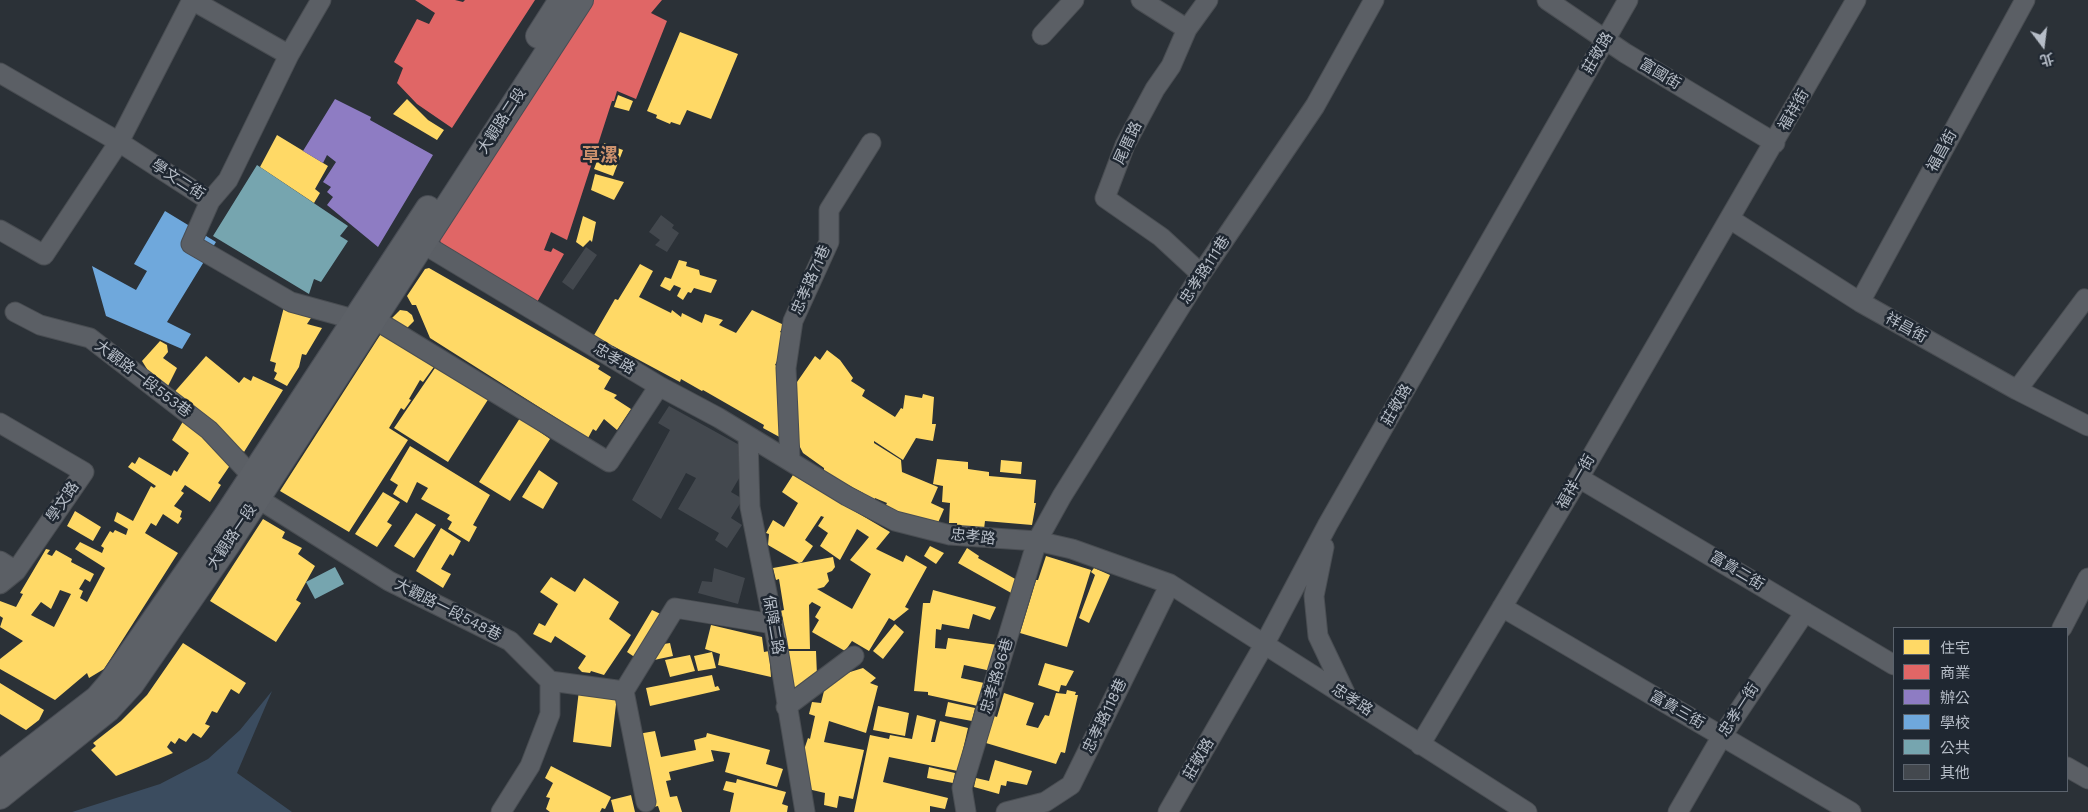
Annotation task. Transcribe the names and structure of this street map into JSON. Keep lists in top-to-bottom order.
{
  "streets": {
    "main road": ["大觀路二段", "大觀路一段"],
    "street": [
      "莊敬路",
      "富國街",
      "福祥街",
      "尾厝路",
      "福昌街",
      "學文二街",
      "忠孝路111巷",
      "忠孝路71巷",
      "祥昌街",
      "忠孝路",
      "大觀路一段553巷",
      "福祥一街",
      "學文路",
      "富貴二街",
      "大觀路一段548巷",
      "保障二路",
      "忠孝路96巷",
      "富貴三街",
      "忠孝一街",
      "忠孝路118巷"
    ]
  },
  "crossings": [
    ["莊敬路", "富國街"],
    ["莊敬路", "忠孝路"],
    ["富國街", "福祥街"],
    ["福祥街", "祥昌街"],
    ["福祥街", "福祥一街"],
    ["大觀路二段", "忠孝路"],
    ["大觀路二段", "大觀路一段"],
    ["尾厝路", "忠孝路111巷"],
    ["福昌街", "祥昌街"],
    ["忠孝路111巷", "忠孝路"],
    ["忠孝路111巷", "忠孝路96巷"],
    ["忠孝路71巷", "忠孝路"],
    ["祥昌街", "福祥一街"],
    ["忠孝路", "福祥一街"],
    ["忠孝路", "大觀路一段"],
    ["忠孝路", "保障二路"],
    ["忠孝路", "忠孝路96巷"],
    ["忠孝路", "忠孝路118巷"],
    ["大觀路一段553巷", "大觀路一段"],
    ["大觀路一段553巷", "大觀路一段548巷"],
    ["福祥一街", "富貴二街"],
    ["福祥一街", "富貴三街"],
    ["大觀路一段", "大觀路一段548巷"],
    ["富貴二街", "忠孝一街"],
    ["富貴三街", "忠孝一街"]
  ],
  "districts": ["草漯"],
  "legend": [
    "住宅",
    "商業",
    "辦公",
    "學校",
    "公共",
    "其他"
  ],
  "north": "bottom"
}
